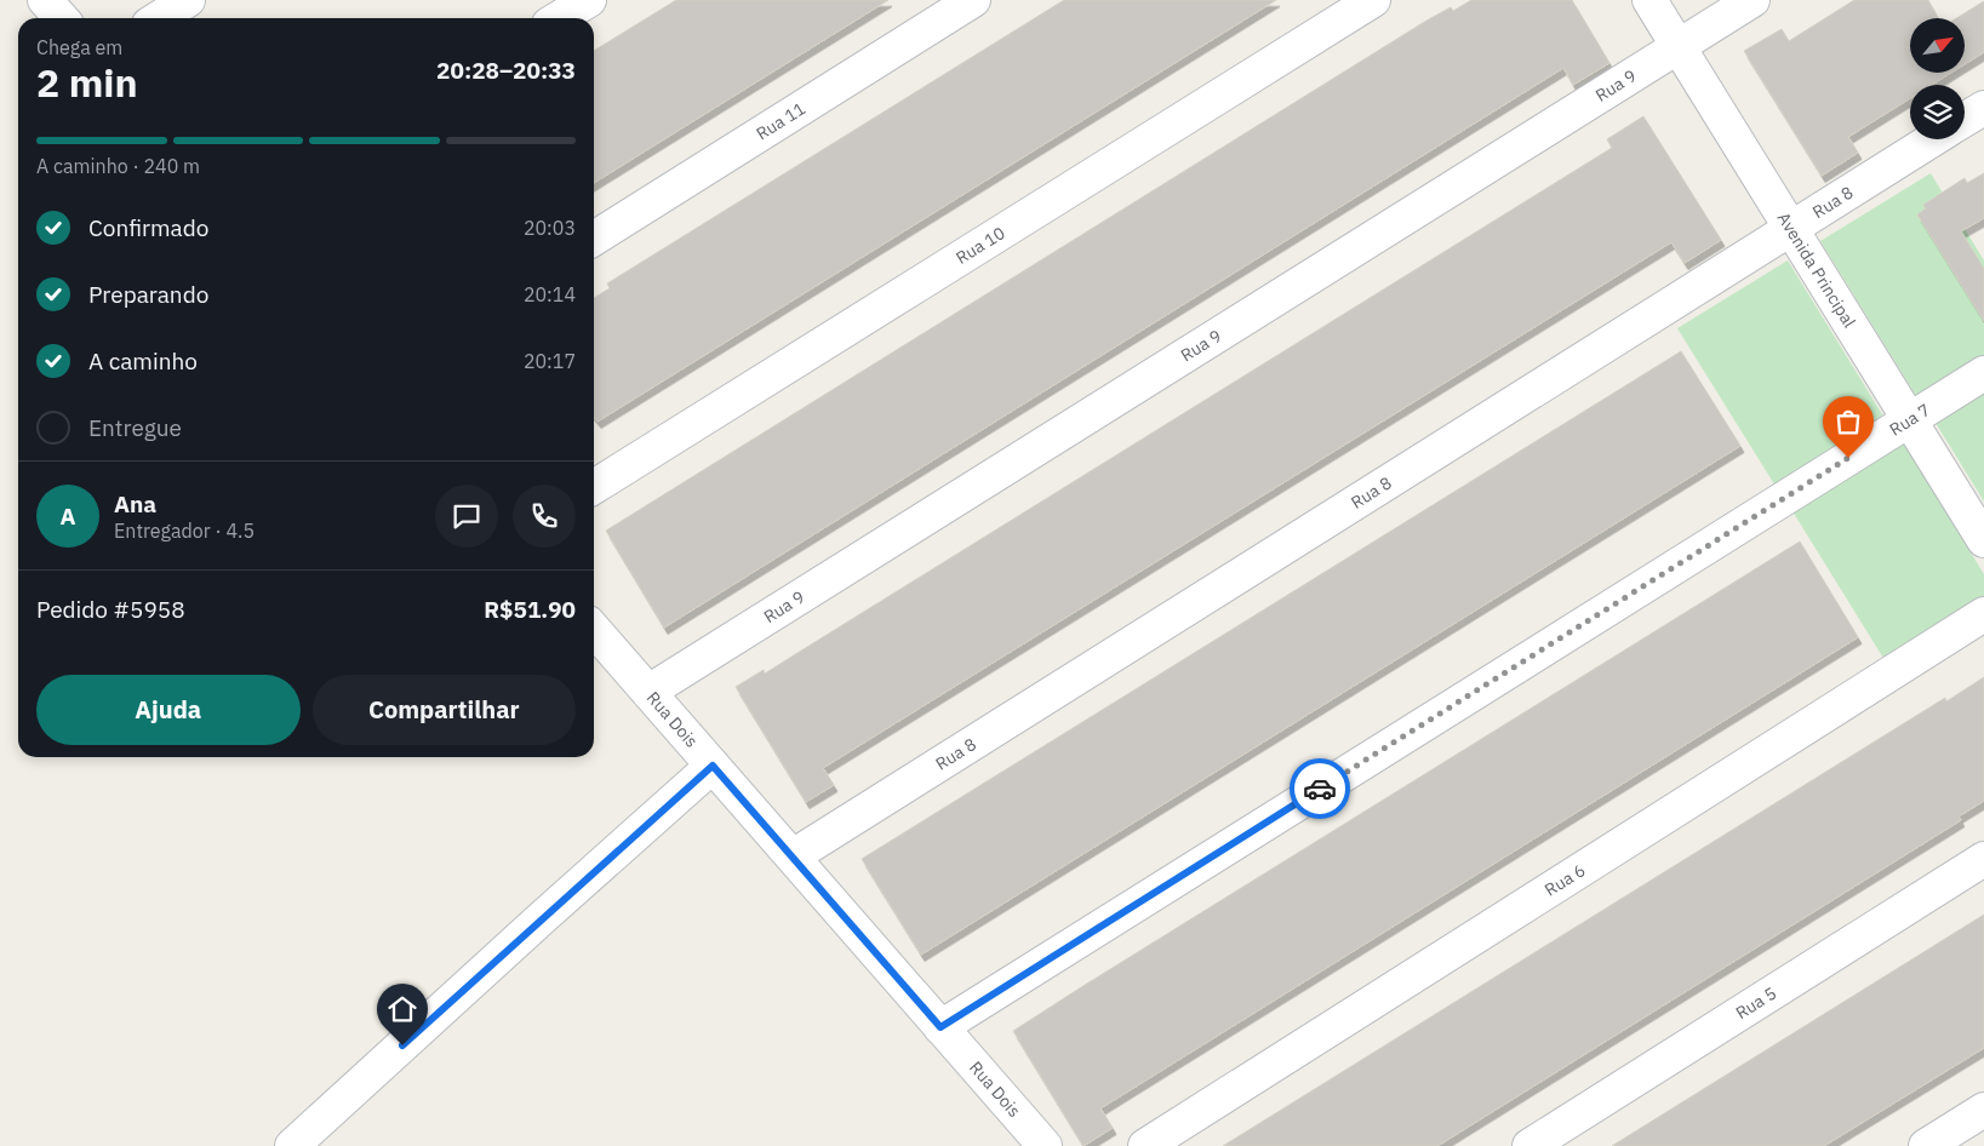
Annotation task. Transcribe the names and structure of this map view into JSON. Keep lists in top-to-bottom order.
{
  "streets": {
    "street": [
      "Rua 9",
      "Rua 11",
      "Rua 8",
      "Rua 10",
      "Avenida Principal",
      "Rua 7",
      "Rua Dois",
      "Rua 6",
      "Rua 5"
    ]
  },
  "crossings": [
    ["Rua 9", "Avenida Principal"],
    ["Rua 9", "Rua Dois"],
    ["Rua 8", "Avenida Principal"],
    ["Rua 8", "Rua Dois"],
    ["Avenida Principal", "Rua 7"],
    ["Rua 7", "Rua Dois"]
  ],
  "north": "top right",
  "page": {
    "heading": ["2 min", "Chega em", "20:28–20:33"],
    "panel": [
      "Ana",
      "Entregador · 4.5",
      "Pedido #5958",
      "R$51.90"
    ],
    "bar": "A caminho · 240 m",
    "list": [
      ["Confirmado", "20:03"],
      ["Preparando", "20:14"],
      ["A caminho", "20:17"],
      "Entregue"
    ],
    "round": "A",
    "buttons": ["Ajuda", "Compartilhar"]
  }
}
